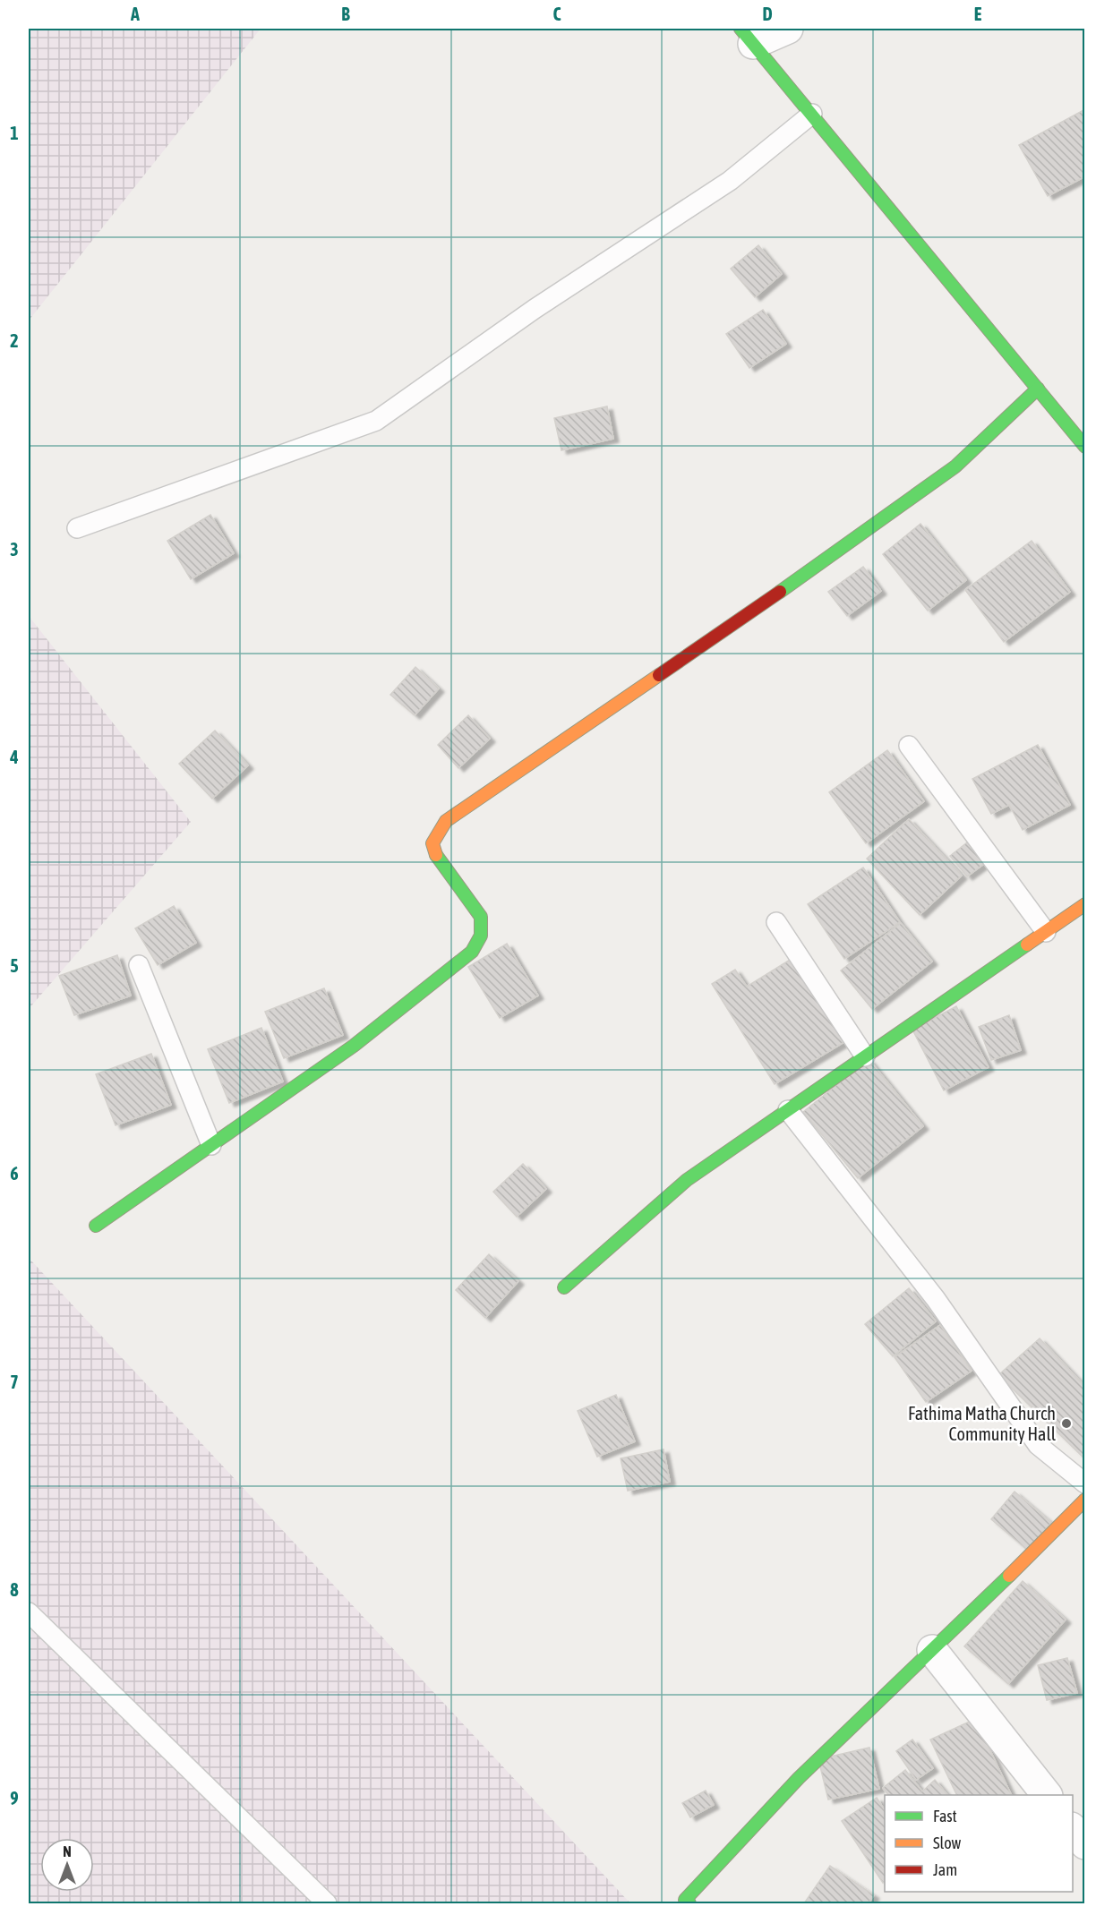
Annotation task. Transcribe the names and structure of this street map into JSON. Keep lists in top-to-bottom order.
{
  "places": ["Fathima Matha Church Community Hall"],
  "legend": ["Fast", "Slow", "Jam"],
  "north": "top",
  "grid": {
    "columns": [
      "A",
      "B",
      "C",
      "D",
      "E"
    ],
    "rows": [
      "1",
      "2",
      "3",
      "4",
      "5",
      "6",
      "7",
      "8",
      "9"
    ]
  }
}
